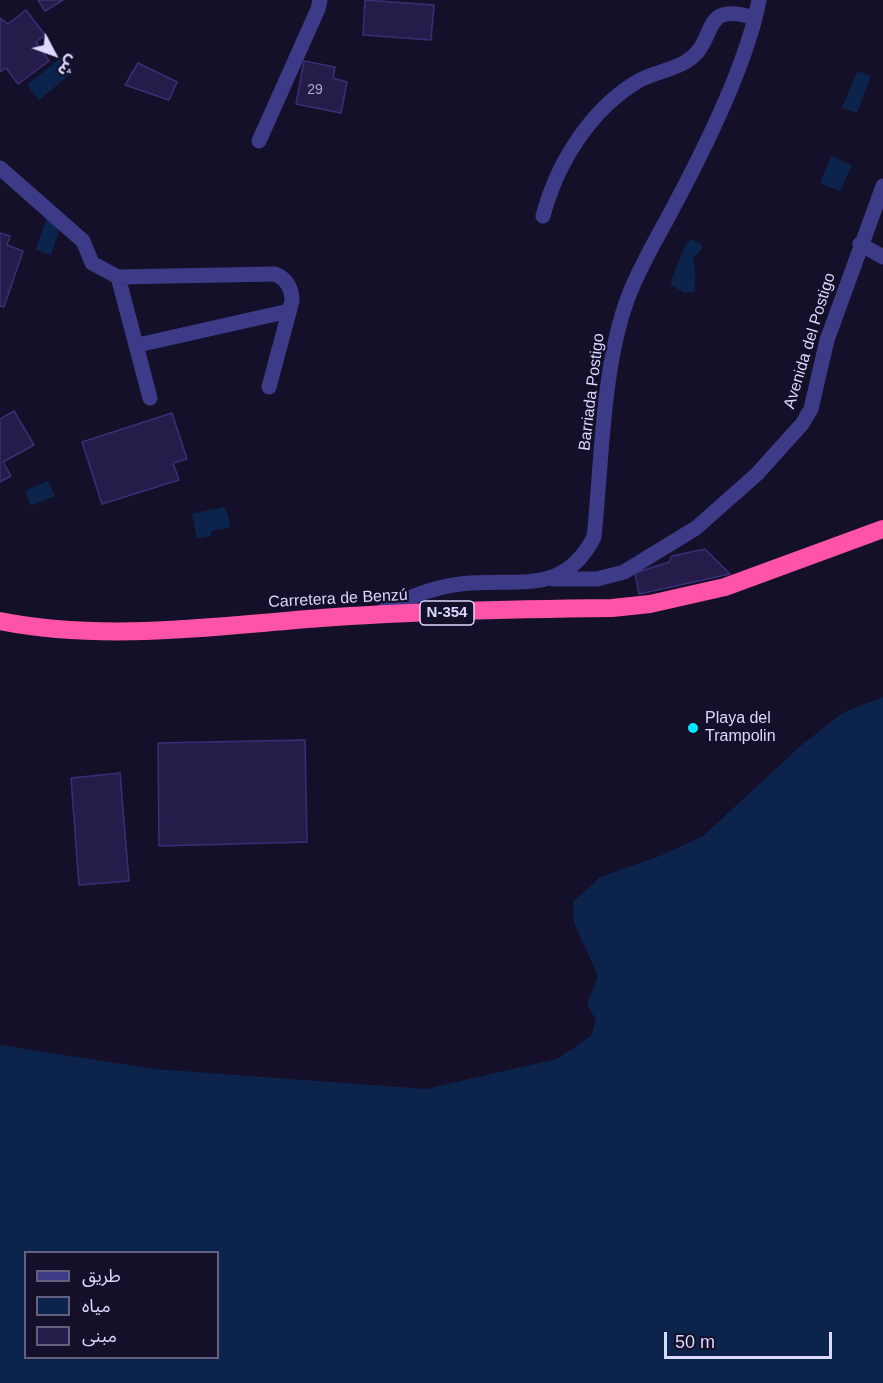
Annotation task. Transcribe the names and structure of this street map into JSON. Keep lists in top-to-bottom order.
{
  "streets": {
    "highway": ["Carretera de Benzú", "N-354"],
    "street": ["Avenida del Postigo", "Barriada Postigo"]
  },
  "crossings": [
    ["Avenida del Postigo", "Barriada Postigo"]
  ],
  "places": ["Playa del Trampolin"],
  "house_numbers": ["29"],
  "legend": ["طريق", "مياه", "مبنى"],
  "scale_bar": "50 m",
  "north": "bottom right"
}
